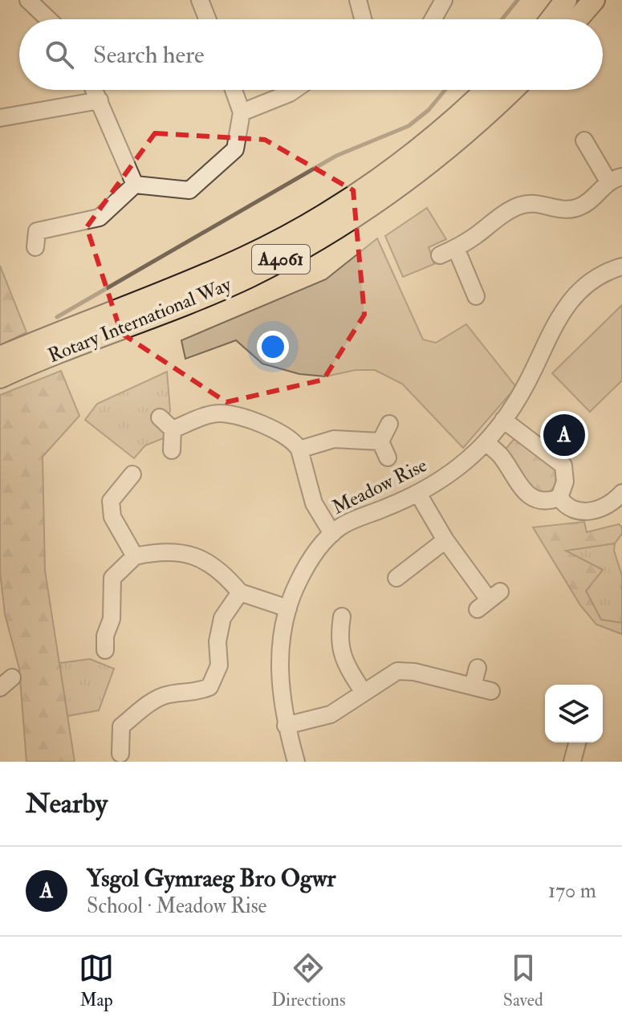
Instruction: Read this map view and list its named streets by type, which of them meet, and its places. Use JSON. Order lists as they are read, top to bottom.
{
  "streets": {
    "main road": ["A4061", "Rotary International Way"],
    "street": ["Meadow Rise"]
  },
  "page": {
    "search": "Search here",
    "pins": "A",
    "heading": "Nearby",
    "list": [
      {
        "mark": "A",
        "name": "Ysgol Gymraeg Bro Ogwr",
        "note": "School · Meadow Rise",
        "value": "170 m"
      }
    ],
    "nav": ["Map", "Directions", "Saved"]
  }
}
